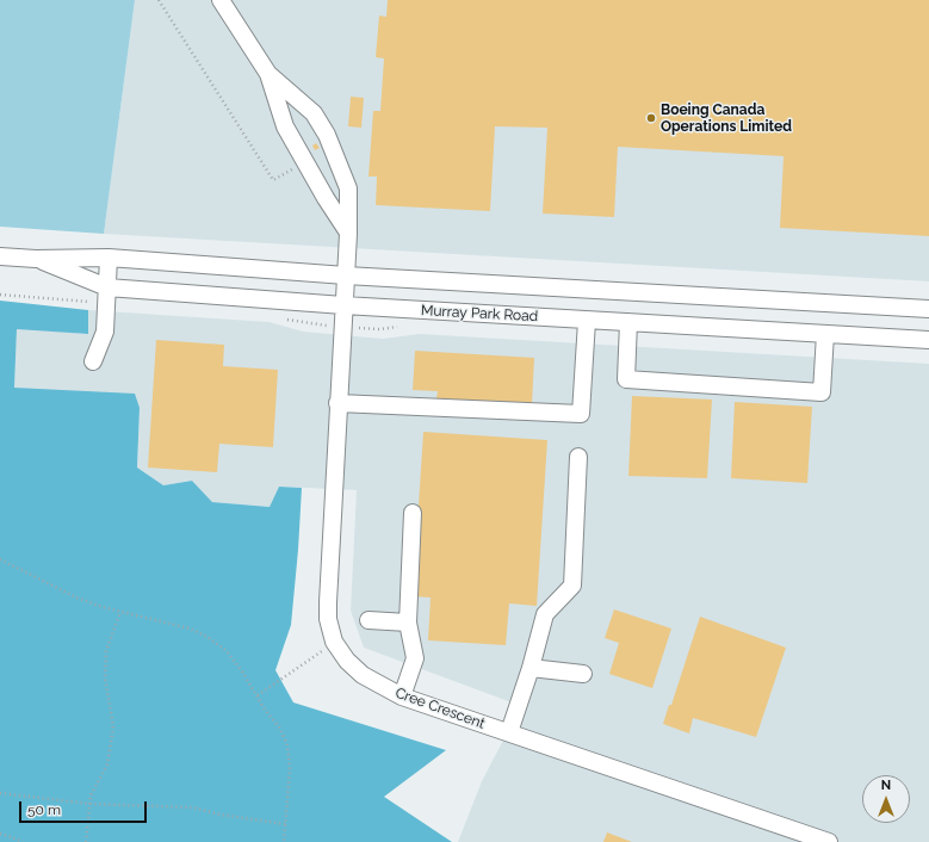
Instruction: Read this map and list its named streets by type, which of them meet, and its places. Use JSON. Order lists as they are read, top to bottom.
{
  "streets": {
    "street": ["Murray Park Road", "Cree Crescent"]
  },
  "crossings": [
    ["Murray Park Road", "Cree Crescent"]
  ],
  "places": ["Boeing Canada Operations Limited"],
  "scale_bar": "50 m",
  "north": "top"
}
